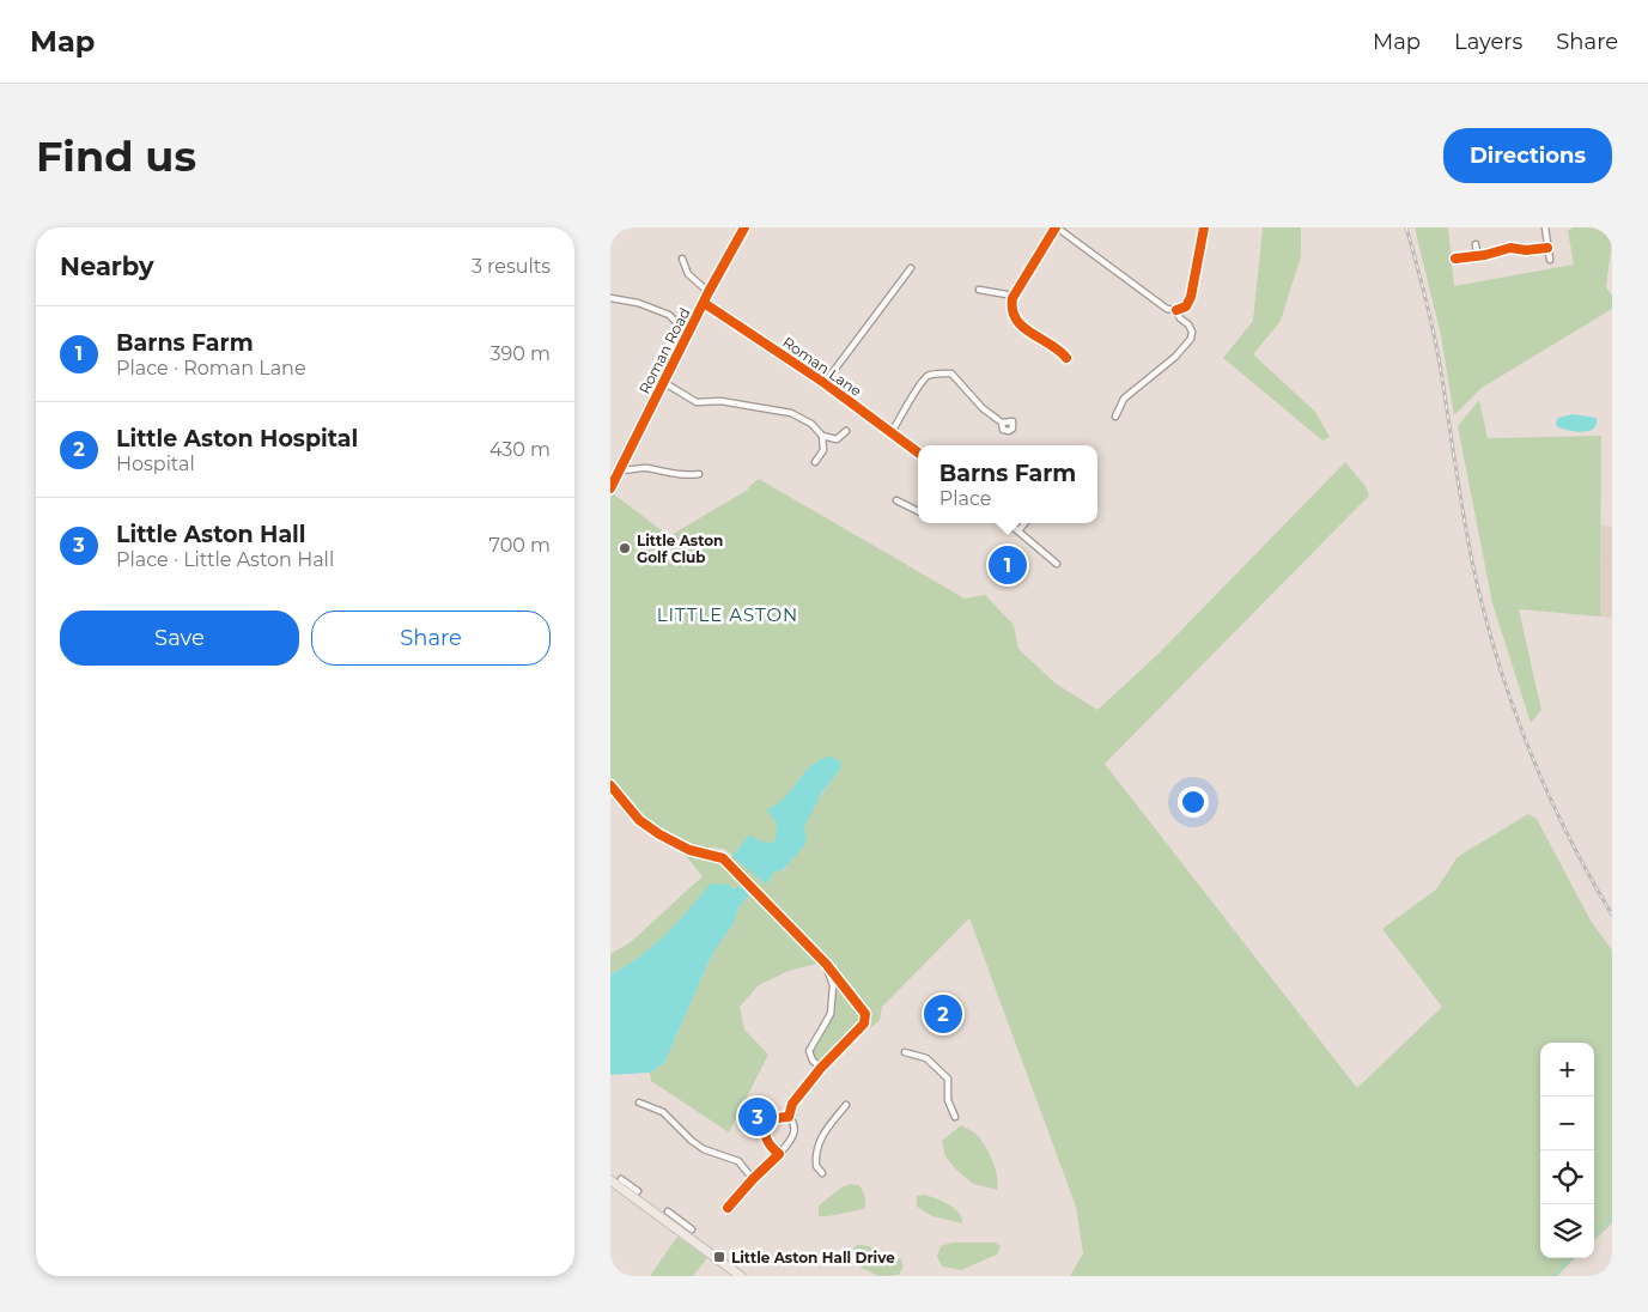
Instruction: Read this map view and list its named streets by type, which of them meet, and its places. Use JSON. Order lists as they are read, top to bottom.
{
  "streets": {
    "street": ["Roman Road", "Roman Lane"]
  },
  "crossings": [
    ["Roman Road", "Roman Lane"]
  ],
  "districts": ["LITTLE ASTON"],
  "places": {
    "other": ["Little Aston Golf Club"],
    "transit": ["Little Aston Hall Drive"]
  },
  "page": {
    "header": "Map",
    "nav": ["Map", "Layers", "Share"],
    "buttons": [
      "Directions",
      ["Save", "Share"]
    ],
    "title": "Find us",
    "heading": ["Nearby", "3 results"],
    "list": [
      {
        "mark": "1",
        "name": "Barns Farm",
        "note": "Place · Roman Lane",
        "value": "390 m"
      },
      {
        "mark": "2",
        "name": "Little Aston Hospital",
        "note": "Hospital",
        "value": "430 m"
      },
      {
        "mark": "3",
        "name": "Little Aston Hall",
        "note": "Place · Little Aston Hall",
        "value": "700 m"
      }
    ],
    "popup": ["Barns Farm", "Place"],
    "pins": ["1", "2", "3"],
    "map_buttons": ["+", "−"]
  }
}
